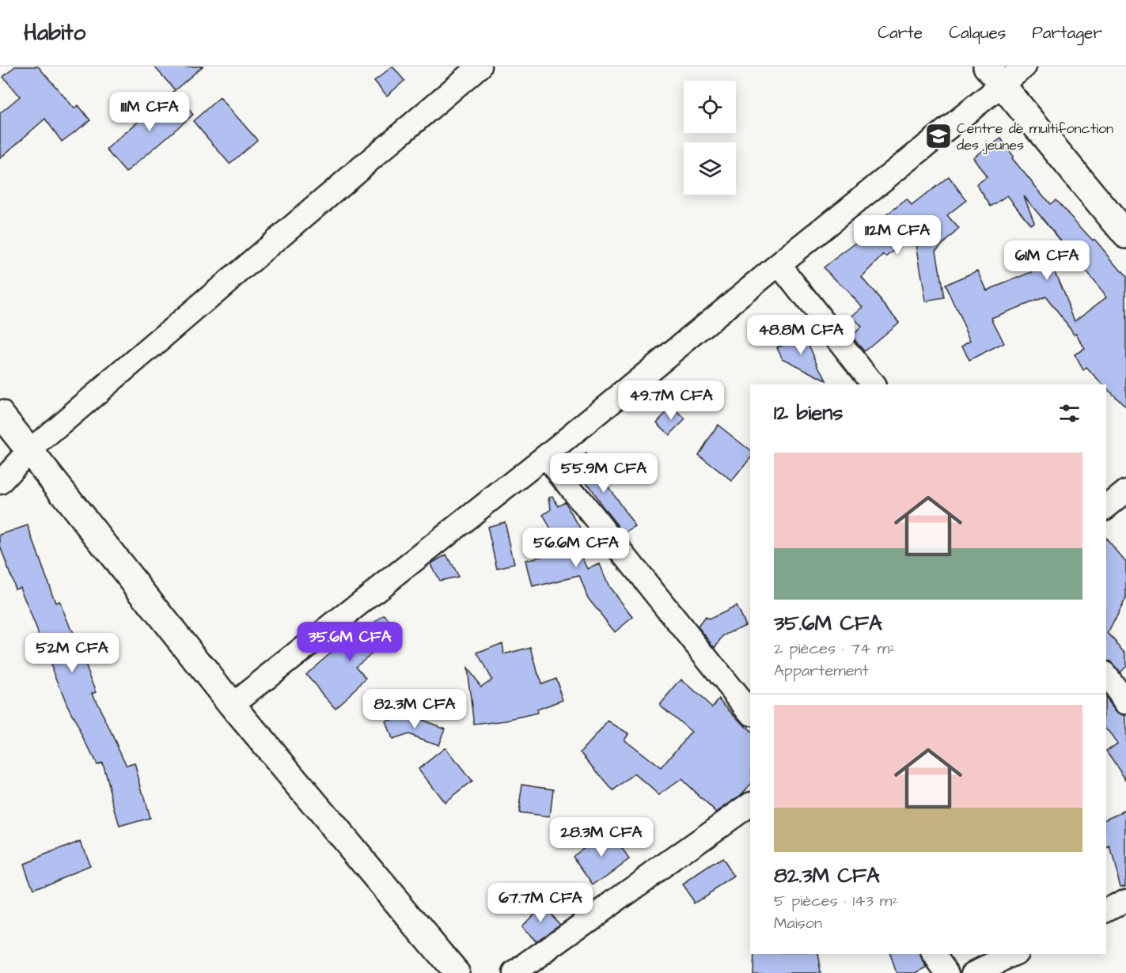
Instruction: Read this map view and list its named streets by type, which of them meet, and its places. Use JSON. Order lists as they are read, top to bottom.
{
  "places": {
    "school or university": ["Centre de multifonction des jeunes"]
  },
  "page": {
    "header": "Habito",
    "nav": ["Carte", "Calques", "Partager"],
    "price": [
      "111M CFA",
      "112M CFA",
      "61M CFA",
      "48.8M CFA",
      "49.7M CFA",
      "55.9M CFA",
      "56.6M CFA",
      "35.6M CFA",
      "52M CFA",
      "82.3M CFA",
      "28.3M CFA",
      "67.7M CFA"
    ],
    "heading": "12 biens",
    "list": [
      {
        "name": "35.6M CFA",
        "note": "2 pièces · 74 m² · Appartement"
      },
      {
        "name": "82.3M CFA",
        "note": "5 pièces · 143 m² · Maison"
      }
    ]
  }
}
